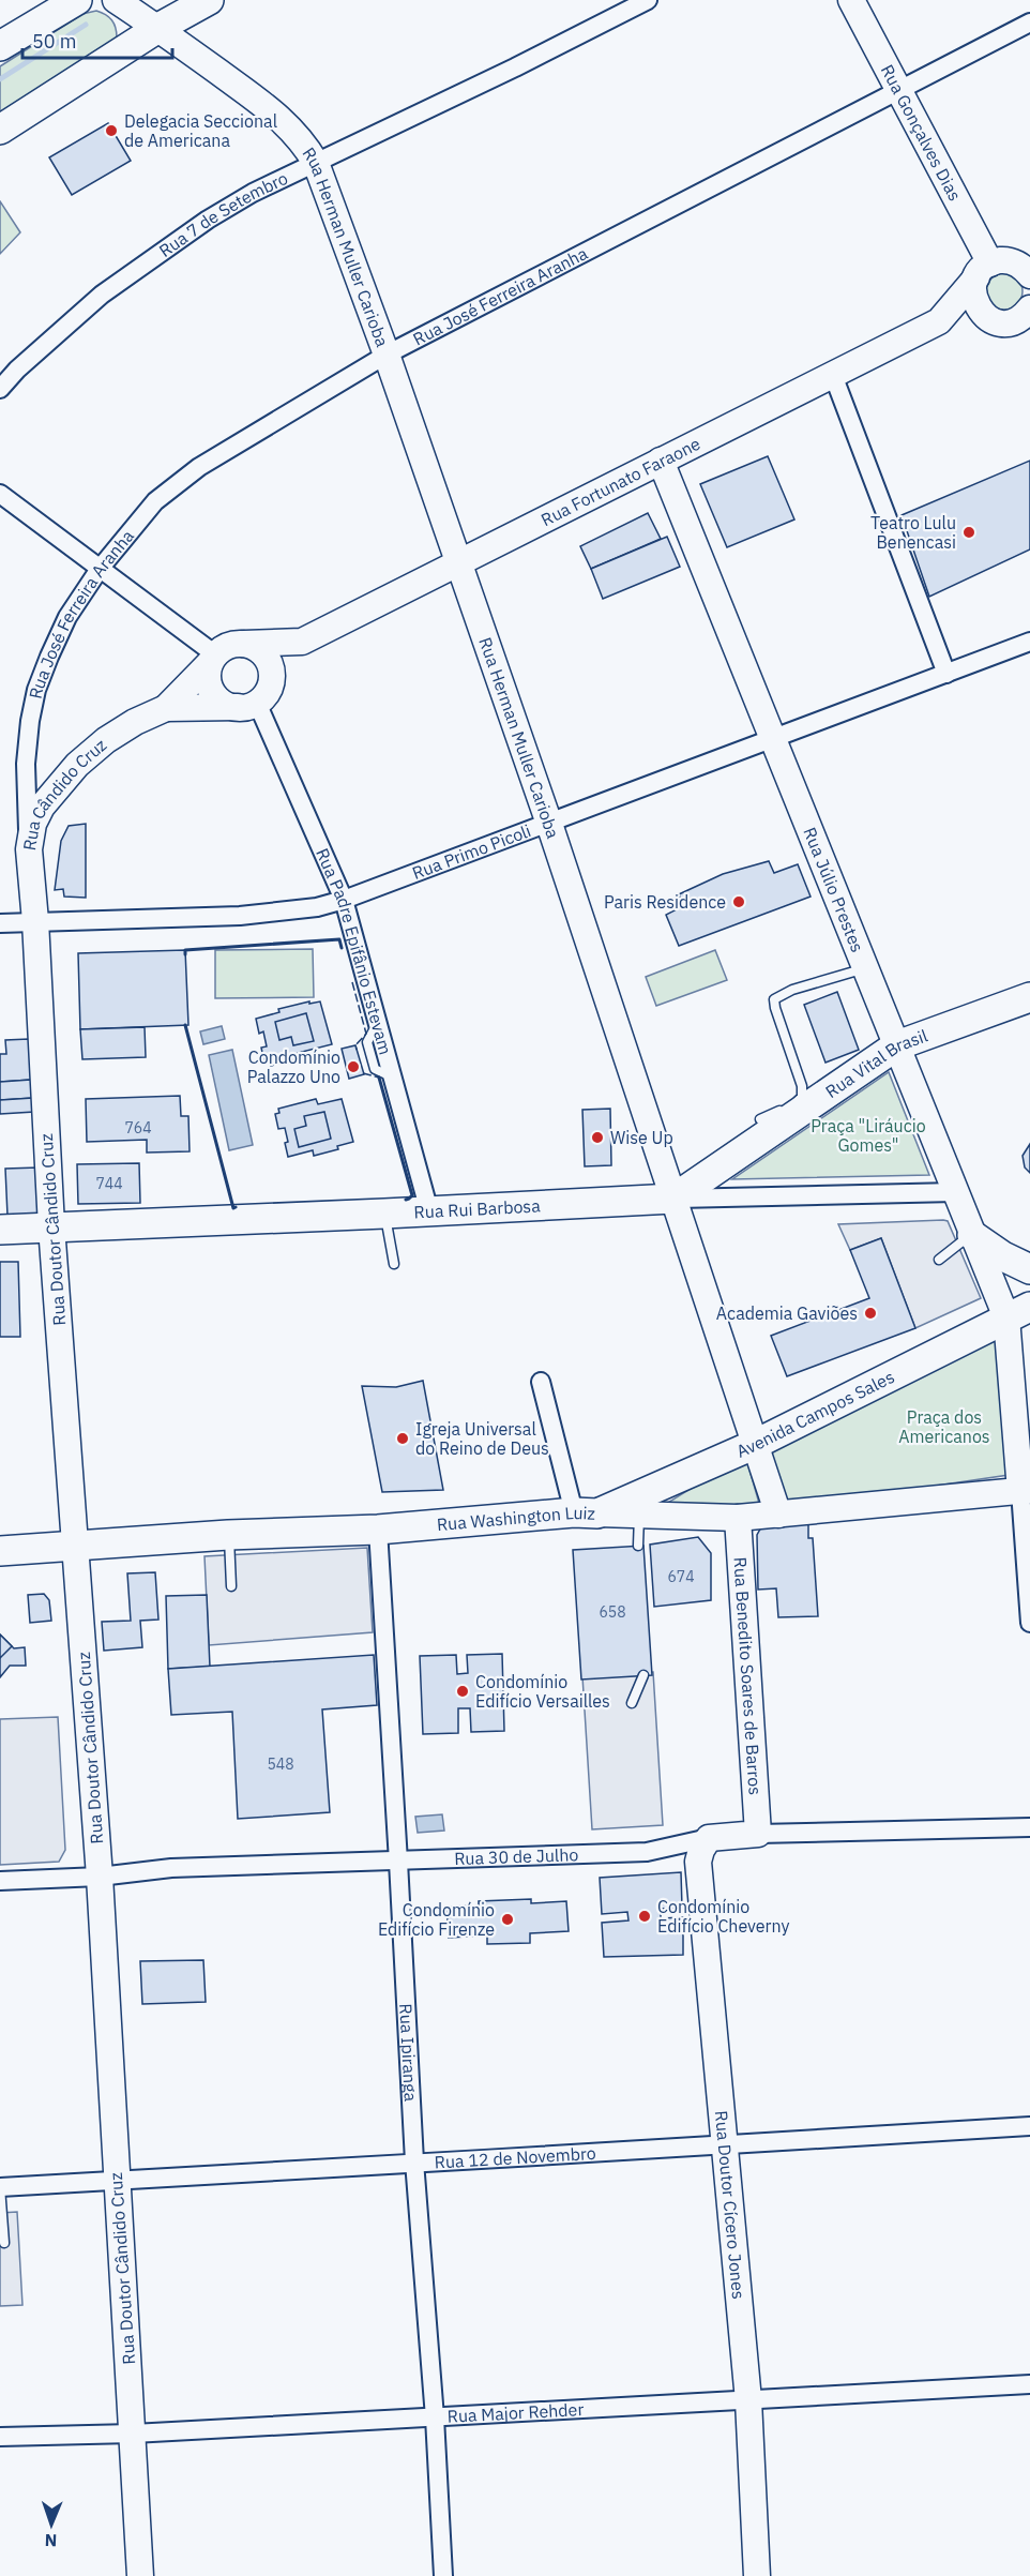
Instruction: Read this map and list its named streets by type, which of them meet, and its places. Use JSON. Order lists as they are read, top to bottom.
{
  "streets": {
    "main road": [
      "Rua Gonçalves Dias",
      "Rua Herman Muller Carioba",
      "Rua Fortunato Faraone",
      "Rua Cândido Cruz",
      "Rua Júlio Prestes",
      "Rua Vital Brasil",
      "Rua Rui Barbosa",
      "Rua Doutor Cândido Cruz",
      "Avenida Campos Sales",
      "Rua Washington Luiz",
      "Rua Benedito Soares de Barros",
      "Rua 30 de Julho",
      "Rua Doutor Cícero Jones"
    ],
    "street": [
      "Rua 7 de Setembro",
      "Rua José Ferreira Aranha",
      "Rua Primo Picoli",
      "Rua Padre Epifânio Estevam",
      "Rua Ipiranga",
      "Rua 12 de Novembro",
      "Rua Major Rehder"
    ]
  },
  "crossings": [
    ["Rua Gonçalves Dias", "Rua José Ferreira Aranha"],
    ["Rua Gonçalves Dias", "Rua Fortunato Faraone"],
    ["Rua 7 de Setembro", "Rua Herman Muller Carioba"],
    ["Rua Herman Muller Carioba", "Rua José Ferreira Aranha"],
    ["Rua Herman Muller Carioba", "Rua Fortunato Faraone"],
    ["Rua Herman Muller Carioba", "Rua Primo Picoli"],
    ["Rua Herman Muller Carioba", "Rua Vital Brasil"],
    ["Rua Herman Muller Carioba", "Rua Rui Barbosa"],
    ["Rua Herman Muller Carioba", "Avenida Campos Sales"],
    ["Rua Herman Muller Carioba", "Rua Washington Luiz"],
    ["Rua José Ferreira Aranha", "Rua Cândido Cruz"],
    ["Rua Fortunato Faraone", "Rua Júlio Prestes"],
    ["Rua Cândido Cruz", "Rua Primo Picoli"],
    ["Rua Cândido Cruz", "Rua Doutor Cândido Cruz"],
    ["Rua Primo Picoli", "Rua Júlio Prestes"],
    ["Rua Primo Picoli", "Rua Padre Epifânio Estevam"],
    ["Rua Primo Picoli", "Rua Doutor Cândido Cruz"],
    ["Rua Júlio Prestes", "Rua Vital Brasil"],
    ["Rua Júlio Prestes", "Rua Rui Barbosa"],
    ["Rua Júlio Prestes", "Avenida Campos Sales"],
    ["Rua Júlio Prestes", "Rua Washington Luiz"],
    ["Rua Padre Epifânio Estevam", "Rua Rui Barbosa"],
    ["Rua Vital Brasil", "Rua Rui Barbosa"],
    ["Rua Rui Barbosa", "Rua Doutor Cândido Cruz"],
    ["Rua Doutor Cândido Cruz", "Rua Washington Luiz"],
    ["Rua Doutor Cândido Cruz", "Rua 30 de Julho"],
    ["Rua Doutor Cândido Cruz", "Rua 12 de Novembro"],
    ["Rua Doutor Cândido Cruz", "Rua Major Rehder"],
    ["Avenida Campos Sales", "Rua Washington Luiz"],
    ["Rua Washington Luiz", "Rua Benedito Soares de Barros"],
    ["Rua Washington Luiz", "Rua Ipiranga"],
    ["Rua Benedito Soares de Barros", "Rua 30 de Julho"],
    ["Rua 30 de Julho", "Rua Ipiranga"],
    ["Rua 30 de Julho", "Rua Doutor Cícero Jones"],
    ["Rua Ipiranga", "Rua 12 de Novembro"],
    ["Rua Ipiranga", "Rua Major Rehder"],
    ["Rua 12 de Novembro", "Rua Doutor Cícero Jones"],
    ["Rua Doutor Cícero Jones", "Rua Major Rehder"]
  ],
  "parks": ["Praça \"Liráucio Gomes\"", "Praça dos Americanos"],
  "places": [
    "Delegacia Seccional de Americana",
    "Teatro Lulu Benencasi",
    "Paris Residence",
    "Condomínio Palazzo Uno",
    "Wise Up",
    "Academia Gaviões",
    "Igreja Universal do Reino de Deus",
    "Condomínio Edifício Versailles",
    "Condomínio Edifício Cheverny",
    "Condomínio Edifício Firenze"
  ],
  "house_numbers": [
    "764",
    "744",
    "674",
    "658",
    "548"
  ],
  "scale_bar": "50 m",
  "north": "bottom"
}
